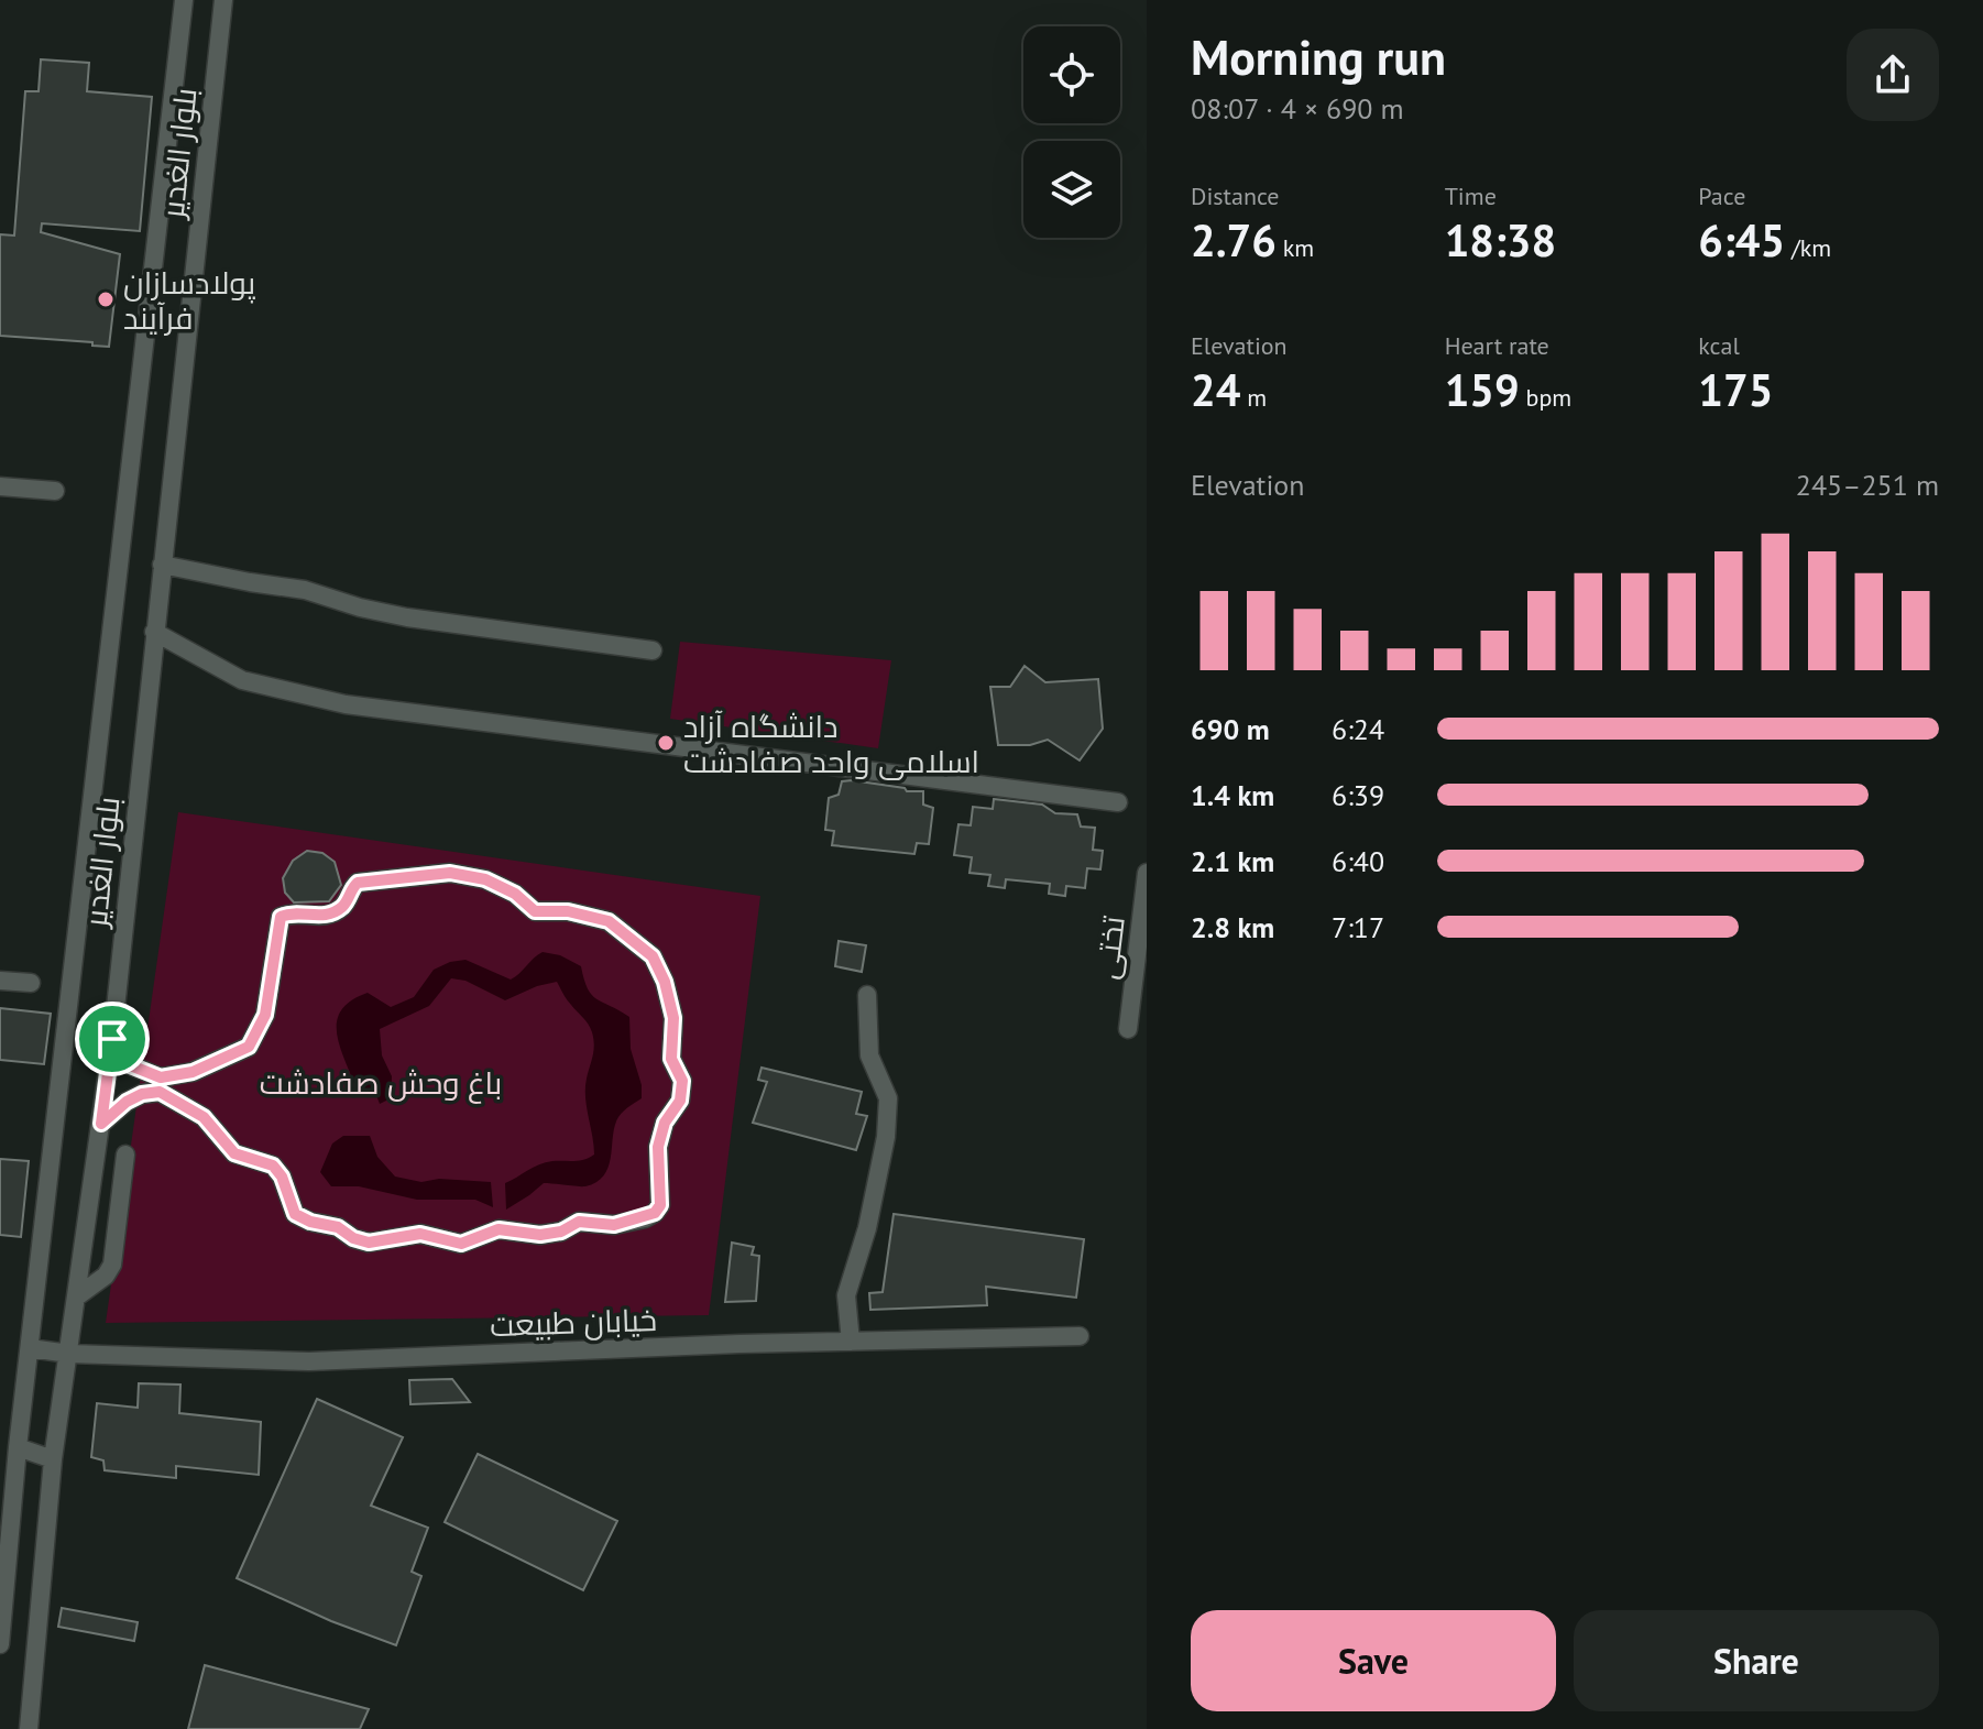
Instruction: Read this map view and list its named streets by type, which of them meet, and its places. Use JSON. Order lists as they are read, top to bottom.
{
  "streets": {
    "street": ["بلوار الغدیر", "تختی", "خیابان طبیعت"]
  },
  "crossings": [
    ["بلوار الغدیر", "خیابان طبیعت"]
  ],
  "parks": ["باغ وحش صفادشت"],
  "places": ["پولادسازان فرآیند", "دانشگاه آزاد اسلامی واحد صفادشت"],
  "page": {
    "heading": ["Morning run", "08:07 · 4 × 690 m"],
    "stats": [
      ["Distance", "2.76 km"],
      ["Time", "18:38"],
      ["Pace", "6:45 /km"],
      ["Elevation", "24 m"],
      ["Heart rate", "159 bpm"],
      ["kcal", "175"]
    ],
    "chart": ["Elevation", "245–251 m"],
    "list": [
      {
        "name": "690 m",
        "note": "6:24"
      },
      {
        "name": "1.4 km",
        "note": "6:39"
      },
      {
        "name": "2.1 km",
        "note": "6:40"
      },
      {
        "name": "2.8 km",
        "note": "7:17"
      }
    ],
    "buttons": ["Save", "Share"]
  }
}
